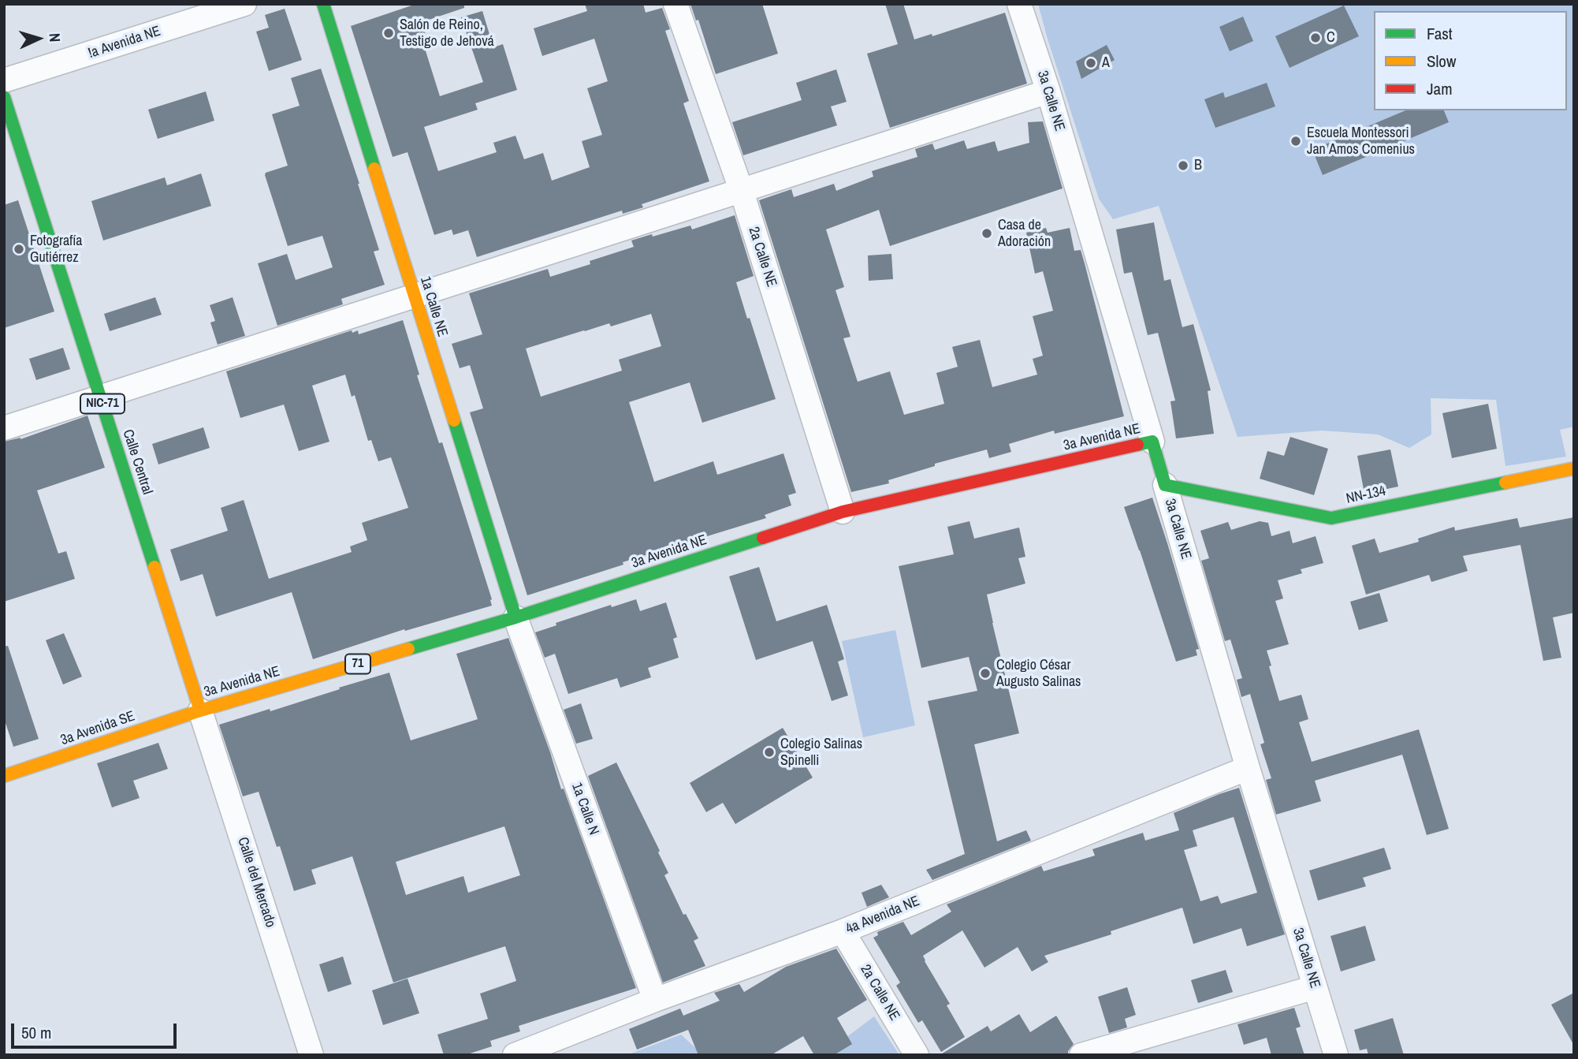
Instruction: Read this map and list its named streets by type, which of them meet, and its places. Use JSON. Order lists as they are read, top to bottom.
{
  "streets": {
    "main road": [
      "3a Calle NE",
      "1a Calle NE",
      "NIC-71",
      "3a Avenida NE",
      "Calle Central",
      "NN-134",
      "71",
      "3a Avenida SE"
    ],
    "street": [
      "!a Avenida NE",
      "2a Calle NE",
      "1a Calle N",
      "Calle del Mercado",
      "4a Avenida NE"
    ]
  },
  "crossings": [
    ["3a Calle NE", "3a Avenida NE"],
    ["3a Calle NE", "NN-134"],
    ["3a Calle NE", "4a Avenida NE"],
    ["2a Calle NE", "3a Avenida NE"],
    ["2a Calle NE", "4a Avenida NE"],
    ["1a Calle NE", "3a Avenida NE"],
    ["1a Calle NE", "1a Calle N"],
    ["3a Avenida NE", "Calle Central"],
    ["3a Avenida NE", "3a Avenida SE"],
    ["3a Avenida NE", "1a Calle N"],
    ["3a Avenida NE", "Calle del Mercado"],
    ["Calle Central", "3a Avenida SE"],
    ["Calle Central", "Calle del Mercado"],
    ["3a Avenida SE", "Calle del Mercado"],
    ["1a Calle N", "4a Avenida NE"]
  ],
  "places": [
    "Salón de Reino, Testigo de Jehová",
    "C",
    "A",
    "Escuela Montessori Jan Amos Comenius",
    "B",
    "Casa de Adoración",
    "Fotografía Gutiérrez",
    "Colegio César Augusto Salinas",
    "Colegio Salinas Spinelli"
  ],
  "legend": ["Fast", "Slow", "Jam"],
  "scale_bar": "50 m",
  "north": "right"
}
